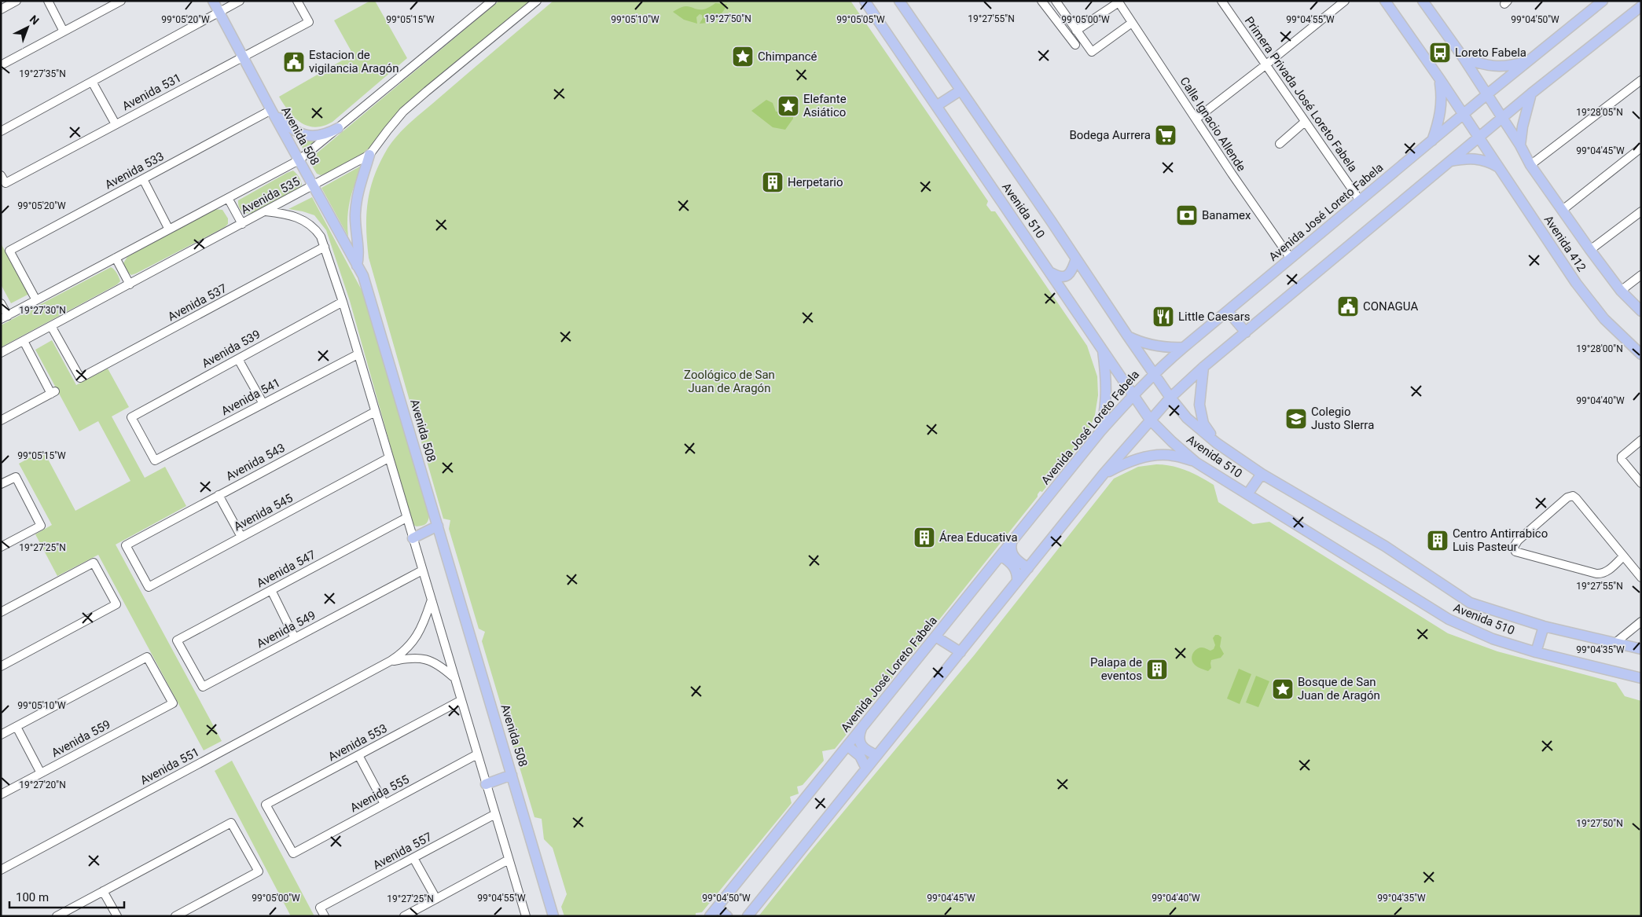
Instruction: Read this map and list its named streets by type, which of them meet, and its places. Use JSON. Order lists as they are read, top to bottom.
{
  "streets": {
    "main road": [
      "Avenida 508",
      "Avenida 510",
      "Avenida José Loreto Fabela",
      "Avenida 412"
    ],
    "street": [
      "Avenida 531",
      "Primera Privada José Loreto Fabela",
      "Calle Ignacio Allende",
      "Avenida 533",
      "Avenida 535",
      "Avenida 537",
      "Avenida 539",
      "Avenida 541",
      "Avenida 543",
      "Avenida 545",
      "Avenida 547",
      "Avenida 549",
      "Avenida 559",
      "Avenida 553",
      "Avenida 551",
      "Avenida 555",
      "Avenida 557"
    ]
  },
  "crossings": [
    ["Avenida 531", "Avenida 508"],
    ["Primera Privada José Loreto Fabela", "Avenida José Loreto Fabela"],
    ["Calle Ignacio Allende", "Avenida José Loreto Fabela"],
    ["Avenida 508", "Avenida 533"],
    ["Avenida 508", "Avenida 535"],
    ["Avenida 533", "Avenida 535"],
    ["Avenida 535", "Avenida 537"],
    ["Avenida 510", "Avenida José Loreto Fabela"],
    ["Avenida José Loreto Fabela", "Avenida 412"],
    ["Avenida 539", "Avenida 541"],
    ["Avenida 543", "Avenida 545"],
    ["Avenida 547", "Avenida 549"],
    ["Avenida 553", "Avenida 555"]
  ],
  "parks": ["Zoológico de San Juan de Aragón"],
  "places": {
    "bus stop": ["Loreto Fabela"],
    "place": ["Chimpancé", "Elefante Asiático", "Bosque de San Juan de Aragón"],
    "public building": ["Estacion de vigilancia Aragón", "CONAGUA"],
    "supermarket": ["Bodega Aurrera"],
    "building": [
      "Herpetario",
      "Área Educativa",
      "Centro Antirrabico Luis Pasteur",
      "Palapa de eventos"
    ],
    "bank": ["Banamex"],
    "restaurant": ["Little Caesars"],
    "school or university": ["Colegio Justo SIerra"]
  },
  "scale_bar": "100 m",
  "north": "top right",
  "coordinates": [
    "19°27'55\"N",
    "19°27'50\"N",
    "99°05'20\"W",
    "99°05'15\"W",
    "99°05'10\"W",
    "99°05'05\"W",
    "99°05'00\"W",
    "99°04'55\"W",
    "99°04'50\"W",
    "19°27'35\"N",
    "19°28'05\"N",
    "99°04'45\"W",
    "19°27'30\"N",
    "19°28'00\"N",
    "99°04'40\"W",
    "19°27'25\"N",
    "99°04'35\"W",
    "19°27'20\"N"
  ]
}
